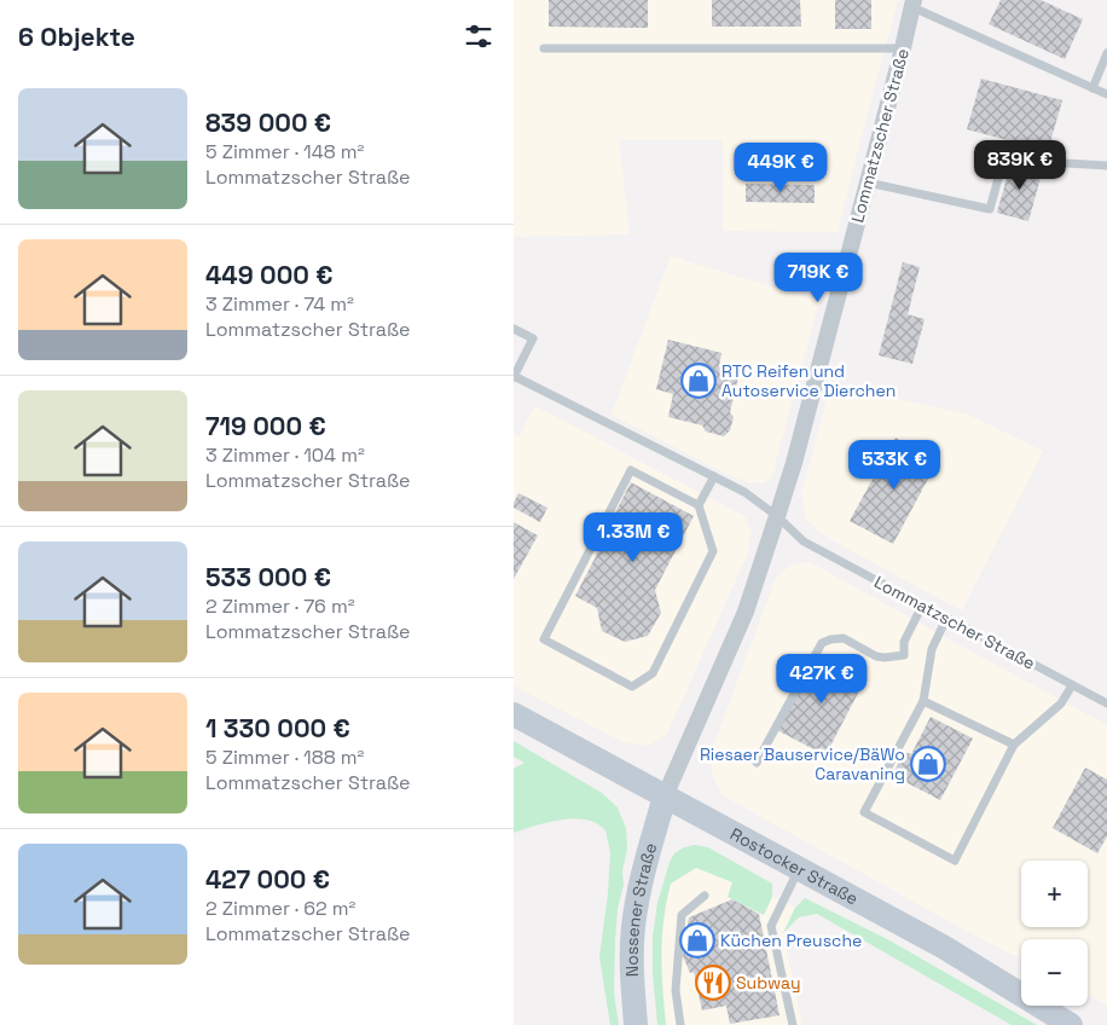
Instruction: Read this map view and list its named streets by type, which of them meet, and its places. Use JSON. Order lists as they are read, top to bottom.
{
  "streets": {
    "street": ["Lommatzscher Straße", "Rostocker Straße", "Nossener Straße"]
  },
  "crossings": [
    ["Lommatzscher Straße", "Rostocker Straße"],
    ["Lommatzscher Straße", "Nossener Straße"],
    ["Rostocker Straße", "Nossener Straße"]
  ],
  "places": {
    "shop": ["RTC Reifen und Autoservice Dierchen", "Riesaer Bauservice/BäWo Caravaning", "Küchen Preusche"],
    "restaurant": ["Subway"]
  },
  "page": {
    "heading": "6 Objekte",
    "list": [
      {
        "name": "839 000 €",
        "note": "5 Zimmer · 148 m² · Lommatzscher Straße"
      },
      {
        "name": "449 000 €",
        "note": "3 Zimmer · 74 m² · Lommatzscher Straße"
      },
      {
        "name": "719 000 €",
        "note": "3 Zimmer · 104 m² · Lommatzscher Straße"
      },
      {
        "name": "533 000 €",
        "note": "2 Zimmer · 76 m² · Lommatzscher Straße"
      },
      {
        "name": "1 330 000 €",
        "note": "5 Zimmer · 188 m² · Lommatzscher Straße"
      },
      {
        "name": "427 000 €",
        "note": "2 Zimmer · 62 m² · Lommatzscher Straße"
      }
    ],
    "price": [
      "839K €",
      "449K €",
      "719K €",
      "533K €",
      "1.33M €",
      "427K €"
    ],
    "map_buttons": ["+", "−"]
  }
}
